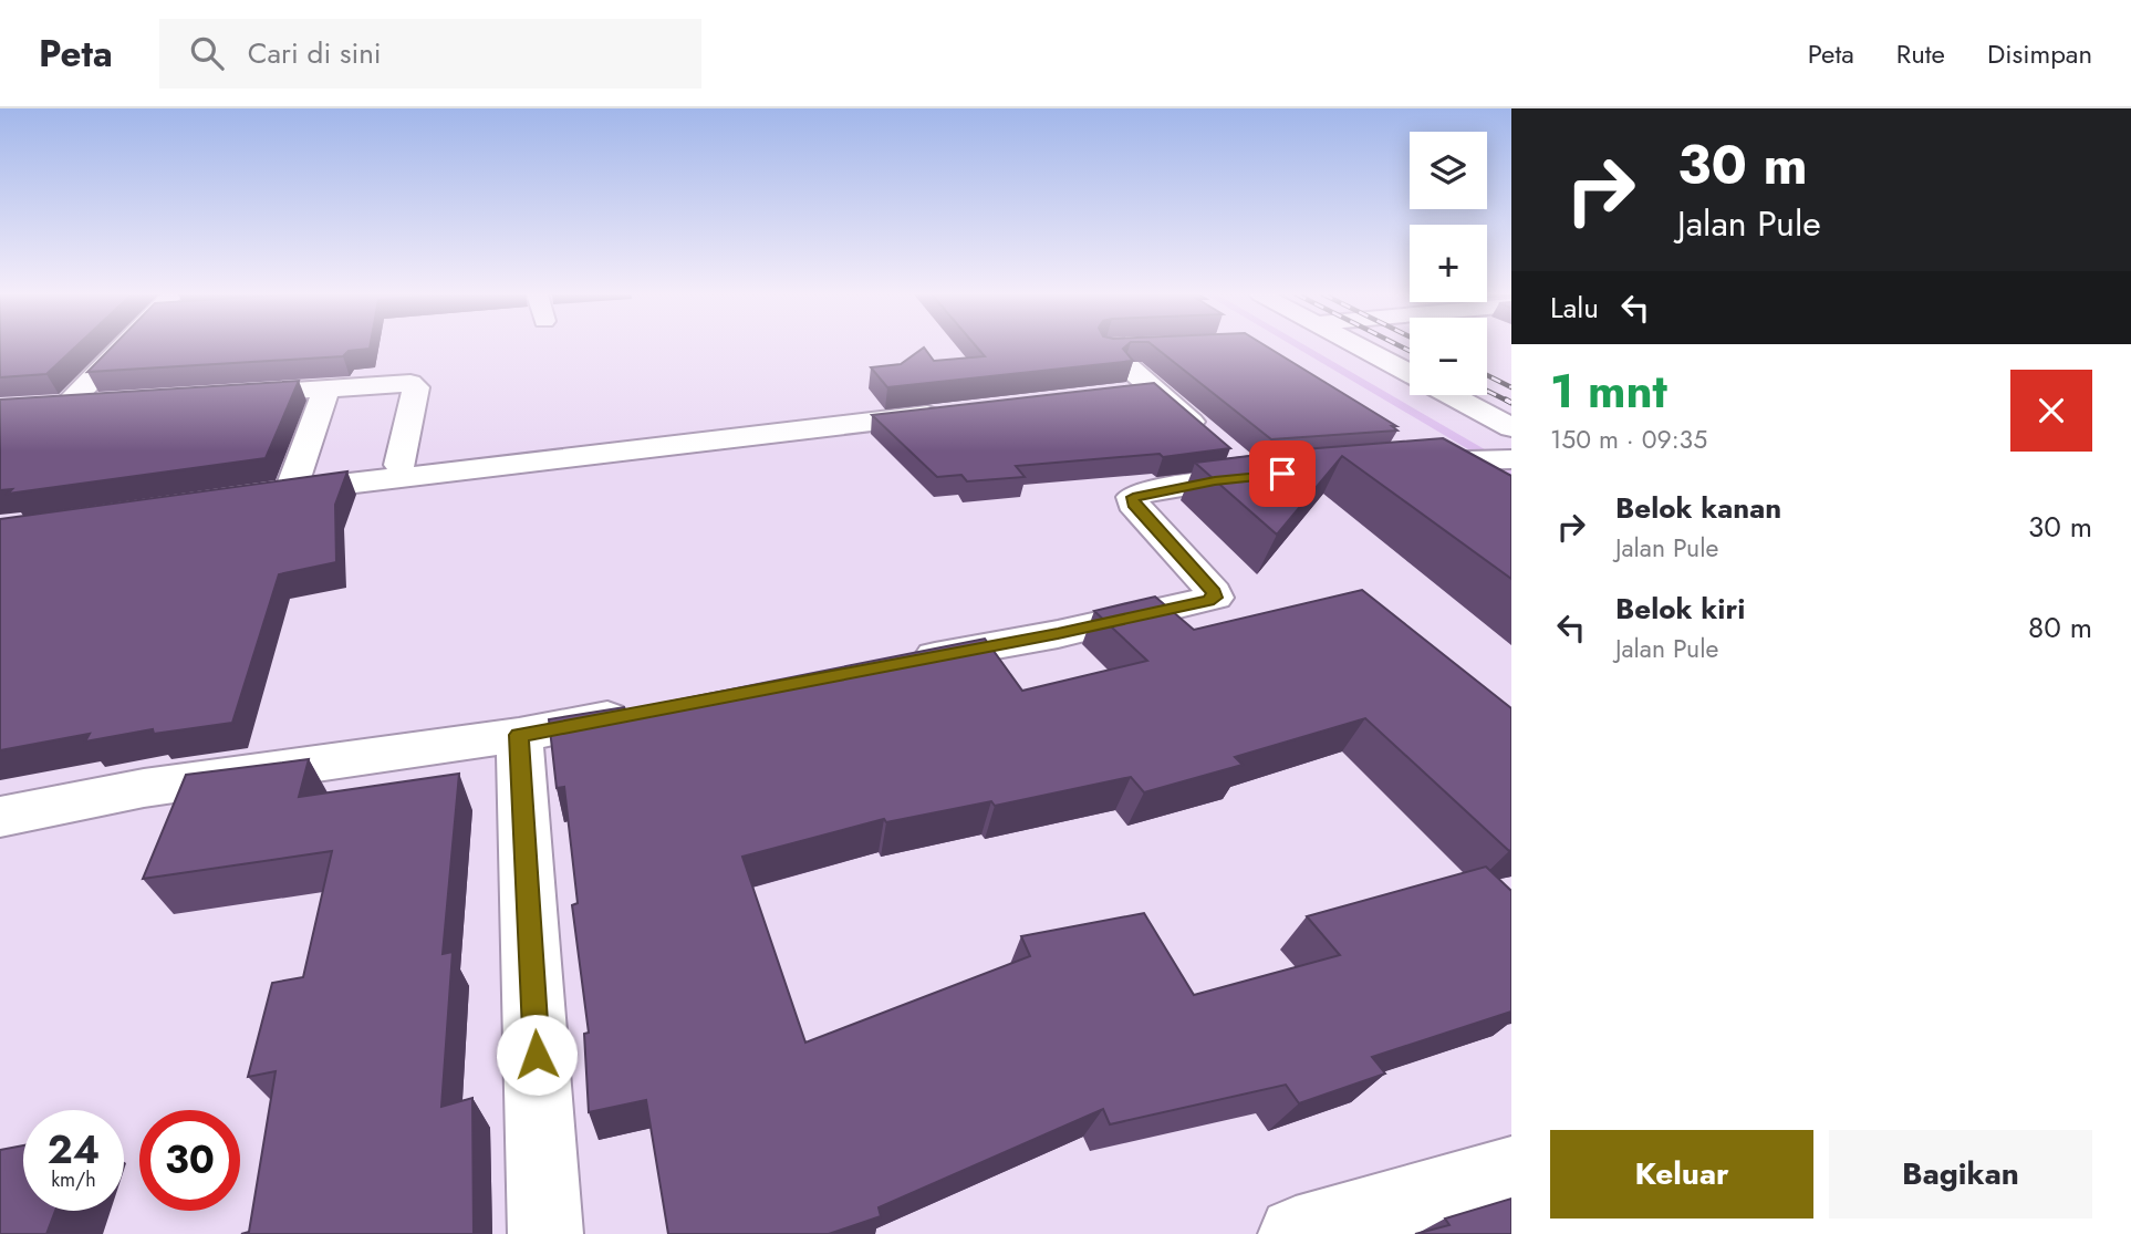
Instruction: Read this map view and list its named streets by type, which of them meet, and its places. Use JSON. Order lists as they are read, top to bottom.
{
  "page": {
    "header": "Peta",
    "search": "Cari di sini",
    "nav": ["Peta", "Rute", "Disimpan"],
    "turn": ["30 m", "Jalan Pule"],
    "map_buttons": ["+", "−"],
    "then": "Lalu",
    "heading": ["1 mnt", "150 m · 09:35"],
    "list": [
      {
        "name": "Belok kanan",
        "note": "Jalan Pule",
        "value": "30 m"
      },
      {
        "name": "Belok kiri",
        "note": "Jalan Pule",
        "value": "80 m"
      }
    ],
    "speed": "24 km/h",
    "limit": "30",
    "buttons": ["Keluar", "Bagikan"]
  }
}
